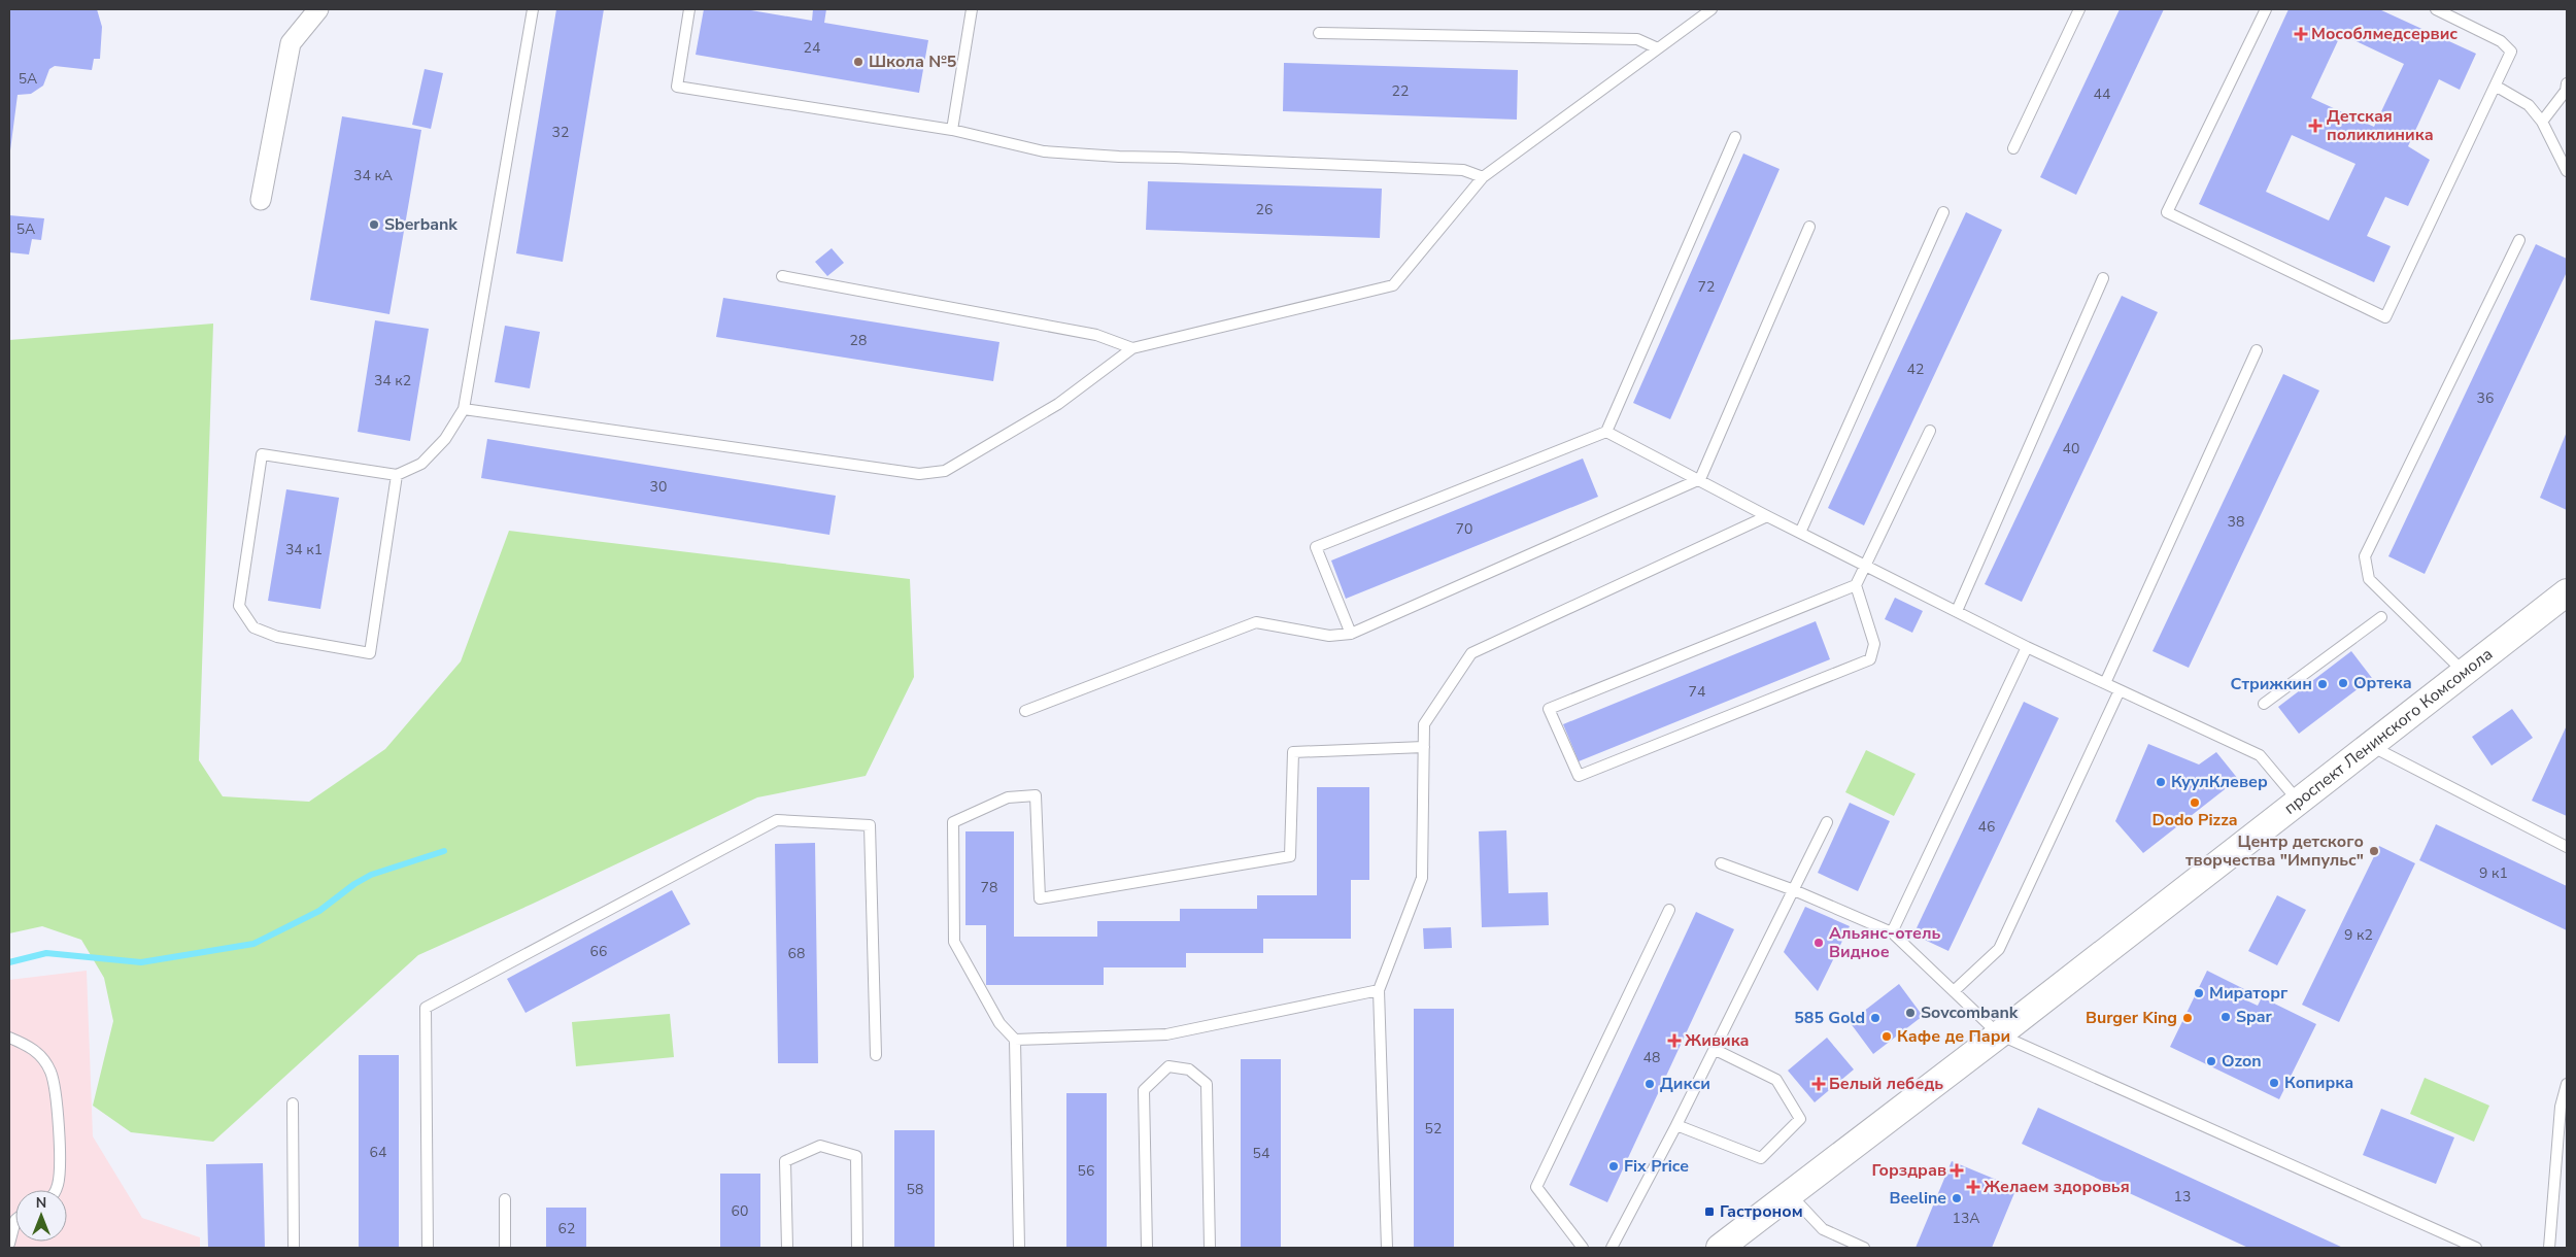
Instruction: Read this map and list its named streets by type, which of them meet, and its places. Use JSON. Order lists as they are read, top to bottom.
{
  "streets": {
    "main road": ["проспект Ленинского Комсомола"]
  },
  "places": {
    "health": [
      "Мособлмедсервис",
      "Детская поликлиника",
      "Живика",
      "Белый лебедь",
      "Горздрав",
      "Желаем здоровья"
    ],
    "other": [
      "Школа №5",
      "Sberbank",
      "Ортека",
      "Стрижкин",
      "КуулКлевер",
      "Dodo Pizza",
      "Центр детского творчества \"Импульс\"",
      "Альянс-отель Видное",
      "Мираторг",
      "Sovcombank",
      "Spar",
      "585 Gold",
      "Burger King",
      "Кафе де Пари",
      "Ozon",
      "Копирка",
      "Дикси",
      "Fix Price",
      "Beeline"
    ],
    "transit": ["Гастроном"]
  },
  "house_numbers": [
    "24",
    "5А",
    "22",
    "44",
    "32",
    "34 кА",
    "26",
    "5А",
    "72",
    "28",
    "42",
    "34 к2",
    "36",
    "40",
    "30",
    "38",
    "70",
    "34 к1",
    "74",
    "46",
    "9 к1",
    "78",
    "9 к2",
    "66",
    "68",
    "48",
    "52",
    "64",
    "54",
    "56",
    "58",
    "13",
    "60",
    "13А",
    "62"
  ],
  "north": "top"
}
